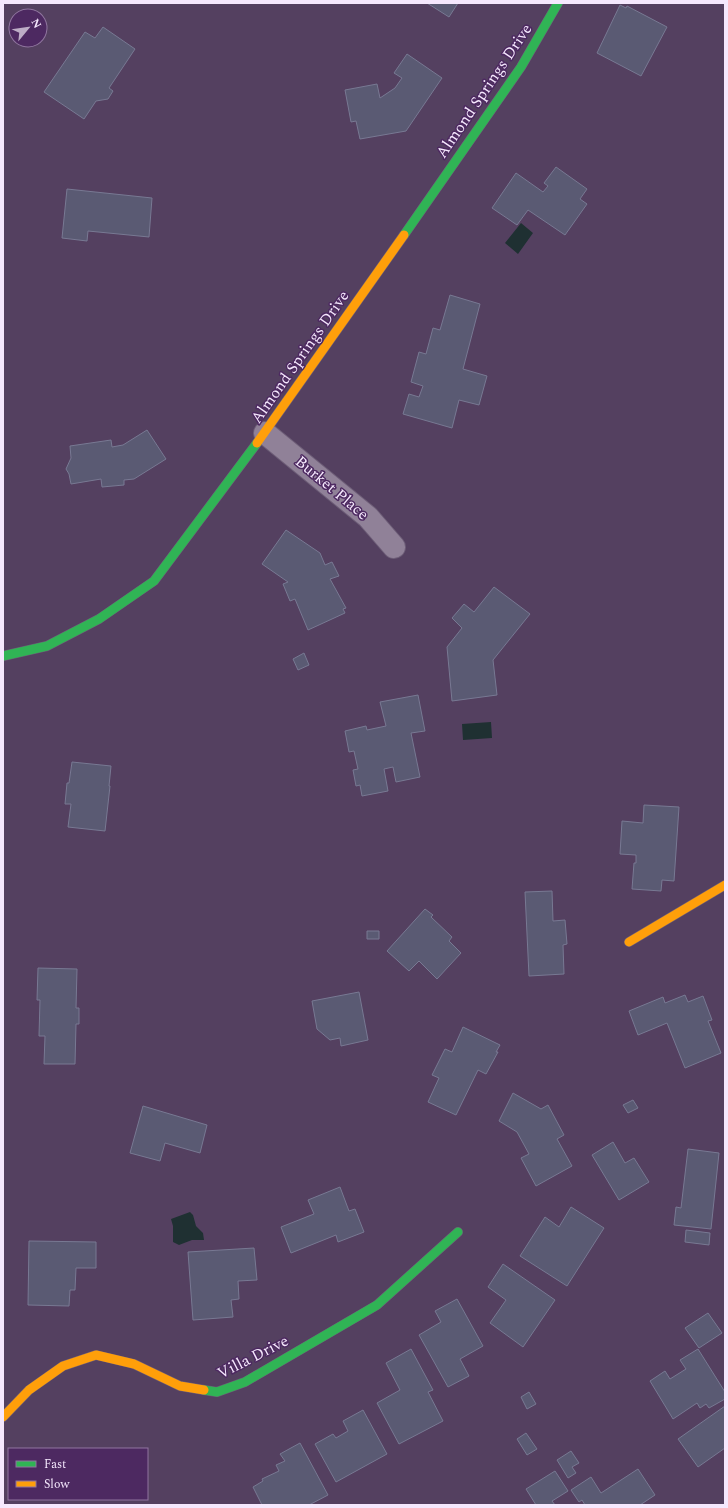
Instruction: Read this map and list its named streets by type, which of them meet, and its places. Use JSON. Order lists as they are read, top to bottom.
{
  "streets": {
    "street": ["Almond Springs Drive", "Burket Place", "Villa Drive"]
  },
  "crossings": [
    ["Almond Springs Drive", "Burket Place"]
  ],
  "legend": ["Fast", "Slow"],
  "north": "top right"
}
